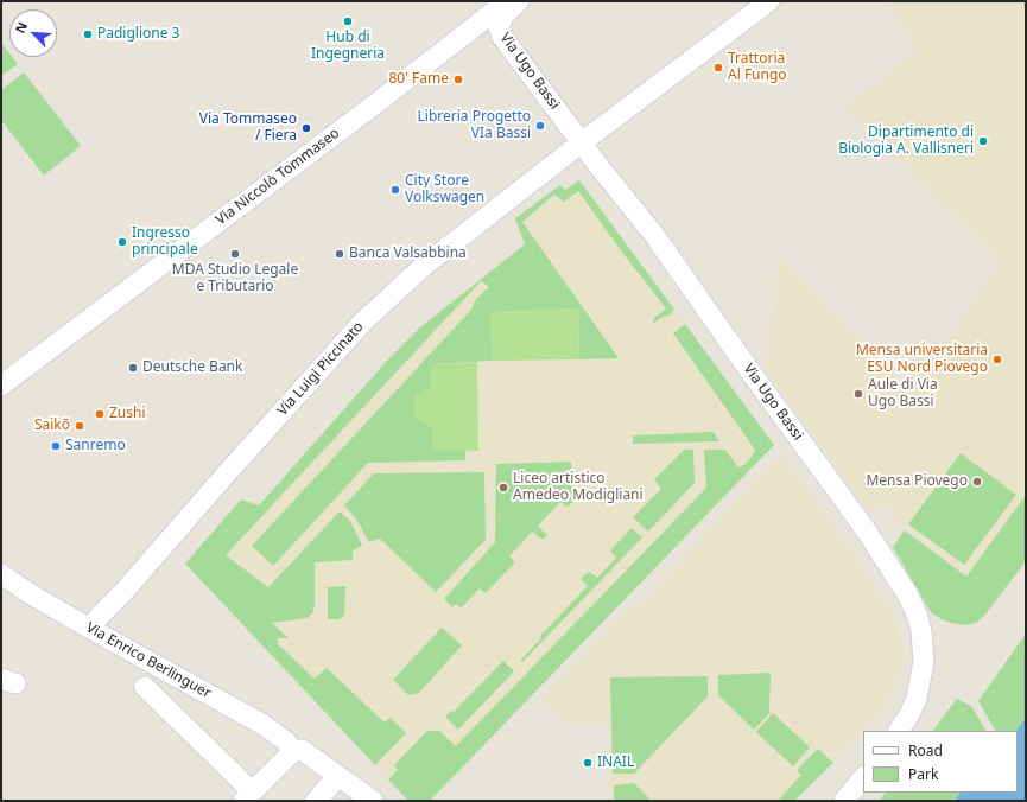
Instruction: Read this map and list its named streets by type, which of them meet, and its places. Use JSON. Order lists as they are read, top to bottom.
{
  "streets": {
    "street": [
      "Via Ugo Bassi",
      "Via Niccolò Tommaseo",
      "Via Luigi Piccinato",
      "Via Enrico Berlinguer"
    ]
  },
  "crossings": [
    ["Via Ugo Bassi", "Via Luigi Piccinato"],
    ["Via Luigi Piccinato", "Via Enrico Berlinguer"]
  ],
  "places": [
    "Hub di Ingegneria",
    "Padiglione 3",
    "Trattoria Al Fungo",
    "80' Fame",
    "Libreria Progetto VIa Bassi",
    "Via Tommaseo / Fiera",
    "Dipartimento di Biologia A. Vallisneri",
    "City Store Volkswagen",
    "Ingresso principale",
    "MDA Studio Legale e Tributario",
    "Banca Valsabbina",
    "Mensa universitaria ESU Nord Piovego",
    "Deutsche Bank",
    "Aule di Via Ugo Bassi",
    "Zushi",
    "Saikō",
    "Sanremo",
    "Mensa Piovego",
    "Liceo artistico Amedeo Modigliani",
    "INAIL"
  ],
  "legend": ["Road", "Park"],
  "north": "top left"
}
